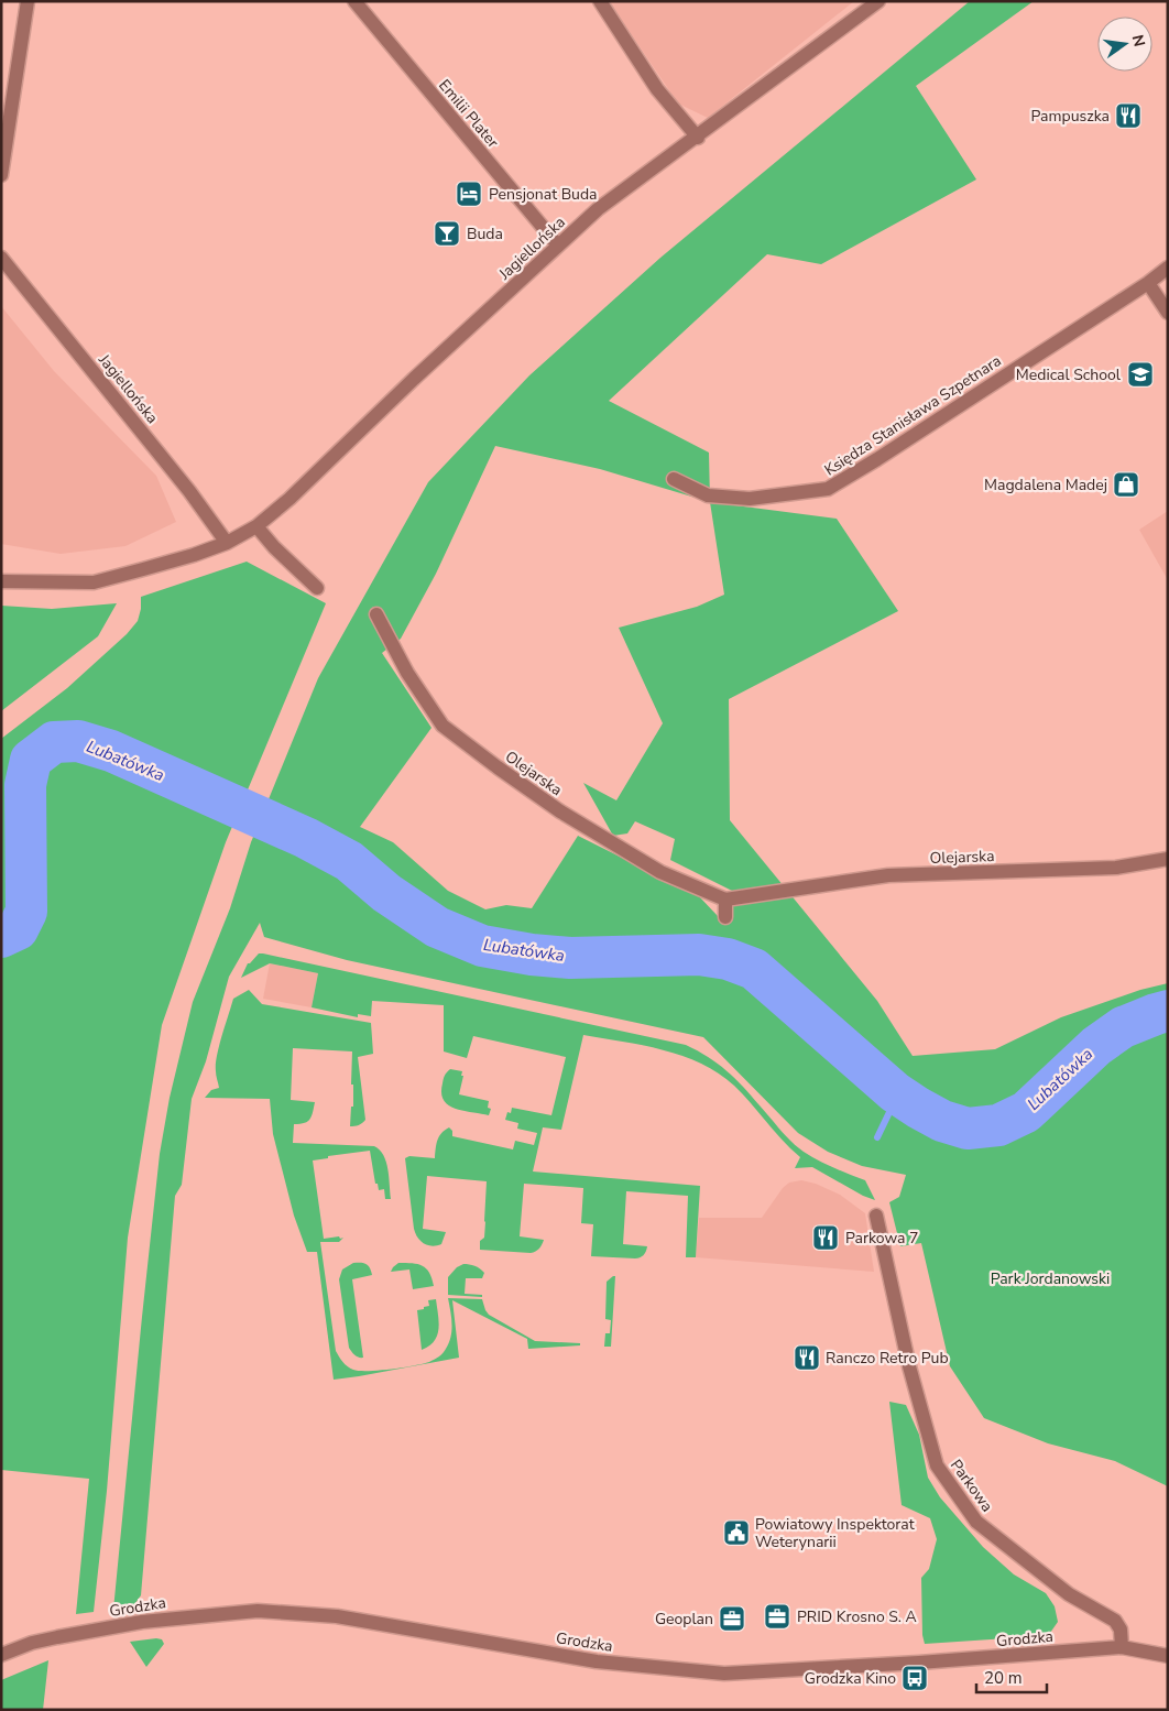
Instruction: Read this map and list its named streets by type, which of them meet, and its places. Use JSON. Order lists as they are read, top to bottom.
{
  "streets": {
    "street": [
      "Emilii Plater",
      "Jagiellońska",
      "Księdza Stanisława Szpetnara",
      "Olejarska",
      "Parkowa",
      "Grodzka"
    ]
  },
  "crossings": [
    ["Emilii Plater", "Jagiellońska"],
    ["Parkowa", "Grodzka"]
  ],
  "water": ["Lubatówka"],
  "parks": ["Park Jordanowski"],
  "places": {
    "restaurant": ["Pampuszka", "Parkowa 7", "Ranczo Retro Pub"],
    "hotel": ["Pensjonat Buda"],
    "bar": ["Buda"],
    "school or university": ["Medical School"],
    "shop": ["Magdalena Madej"],
    "public building": ["Powiatowy Inspektorat Weterynarii"],
    "office": ["PRID Krosno S. A", "Geoplan"],
    "bus stop": ["Grodzka Kino"]
  },
  "scale_bar": "20 m",
  "north": "right"
}
